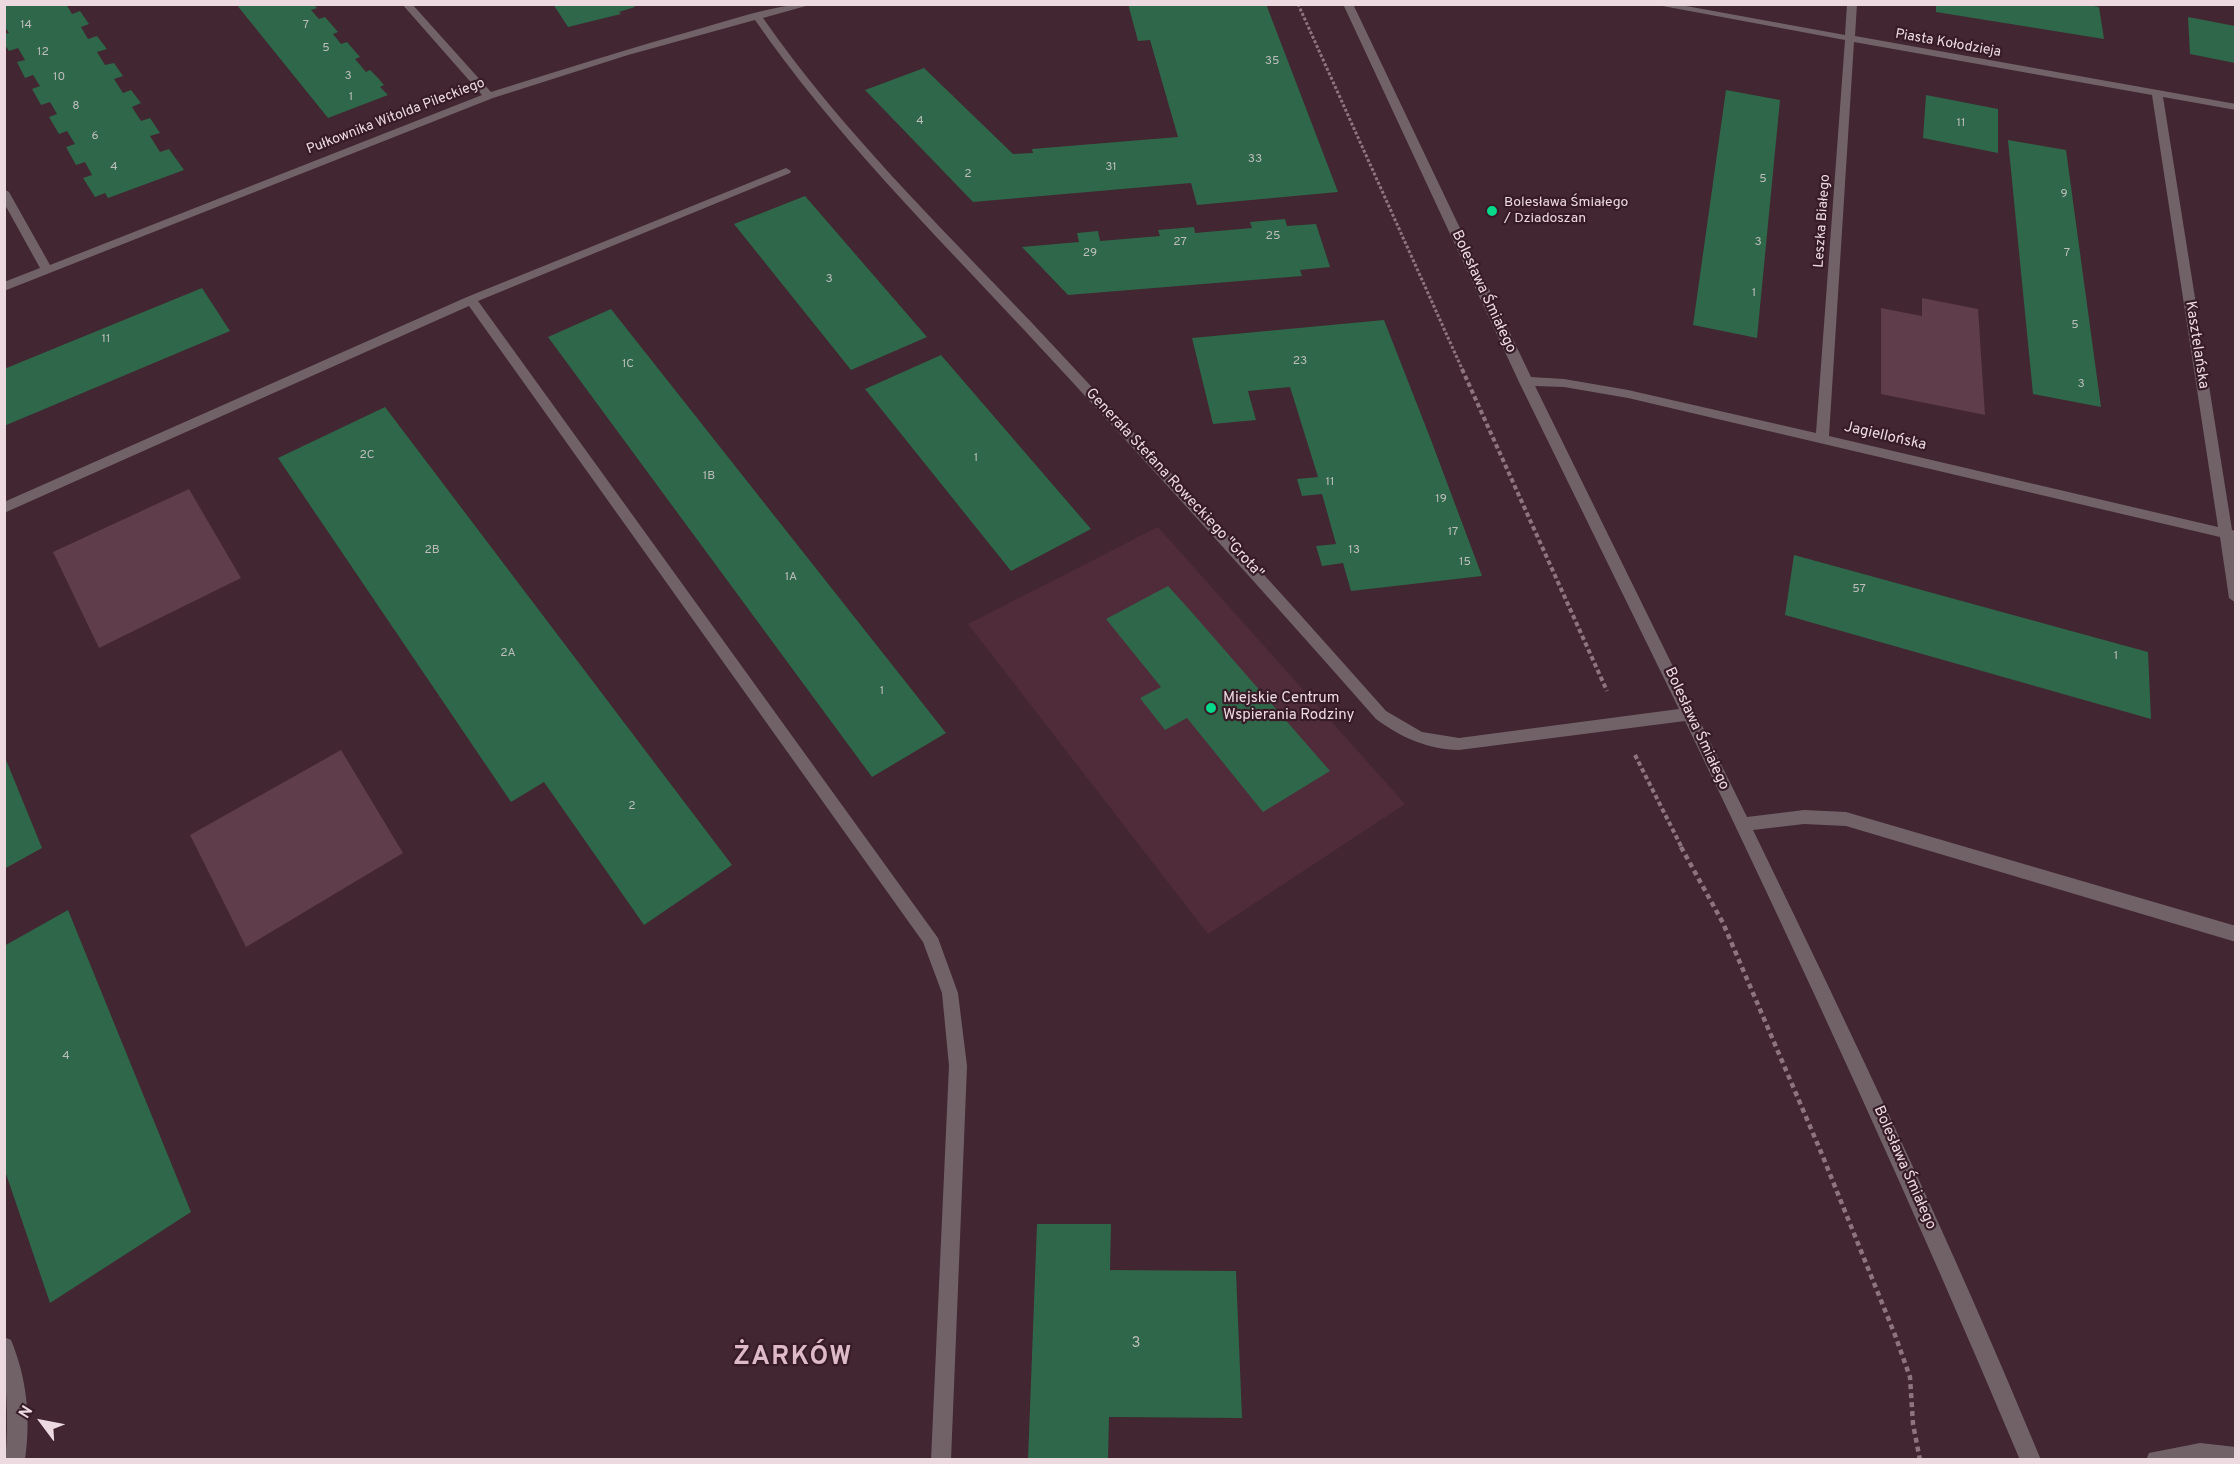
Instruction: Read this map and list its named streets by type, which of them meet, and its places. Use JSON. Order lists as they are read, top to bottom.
{
  "streets": {
    "street": [
      "Piasta Kołodzieja",
      "Pułkownika Witolda Pileckiego",
      "Leszka Białego",
      "Bolesława Śmiałego",
      "Kasztelańska",
      "Jagiellońska",
      "Generała Stefana Roweckiego \"Grota\""
    ]
  },
  "crossings": [
    ["Piasta Kołodzieja", "Leszka Białego"],
    ["Piasta Kołodzieja", "Kasztelańska"],
    ["Pułkownika Witolda Pileckiego", "Generała Stefana Roweckiego \"Grota\""],
    ["Leszka Białego", "Jagiellońska"],
    ["Bolesława Śmiałego", "Jagiellońska"],
    ["Bolesława Śmiałego", "Generała Stefana Roweckiego \"Grota\""],
    ["Kasztelańska", "Jagiellońska"]
  ],
  "districts": ["ŻARKÓW"],
  "places": ["Bolesława Śmiałego / Dziadoszan", "Miejskie Centrum Wspierania Rodziny"],
  "house_numbers": [
    "14",
    "7",
    "5",
    "12",
    "35",
    "3",
    "10",
    "1",
    "8",
    "4",
    "11",
    "6",
    "33",
    "4",
    "31",
    "2",
    "5",
    "9",
    "25",
    "27",
    "3",
    "29",
    "7",
    "3",
    "1",
    "5",
    "11",
    "23",
    "1C",
    "3",
    "2C",
    "1",
    "1B",
    "11",
    "19",
    "17",
    "2B",
    "13",
    "15",
    "1A",
    "57",
    "2A",
    "1",
    "1",
    "2",
    "4",
    "3"
  ],
  "north": "top left"
}
